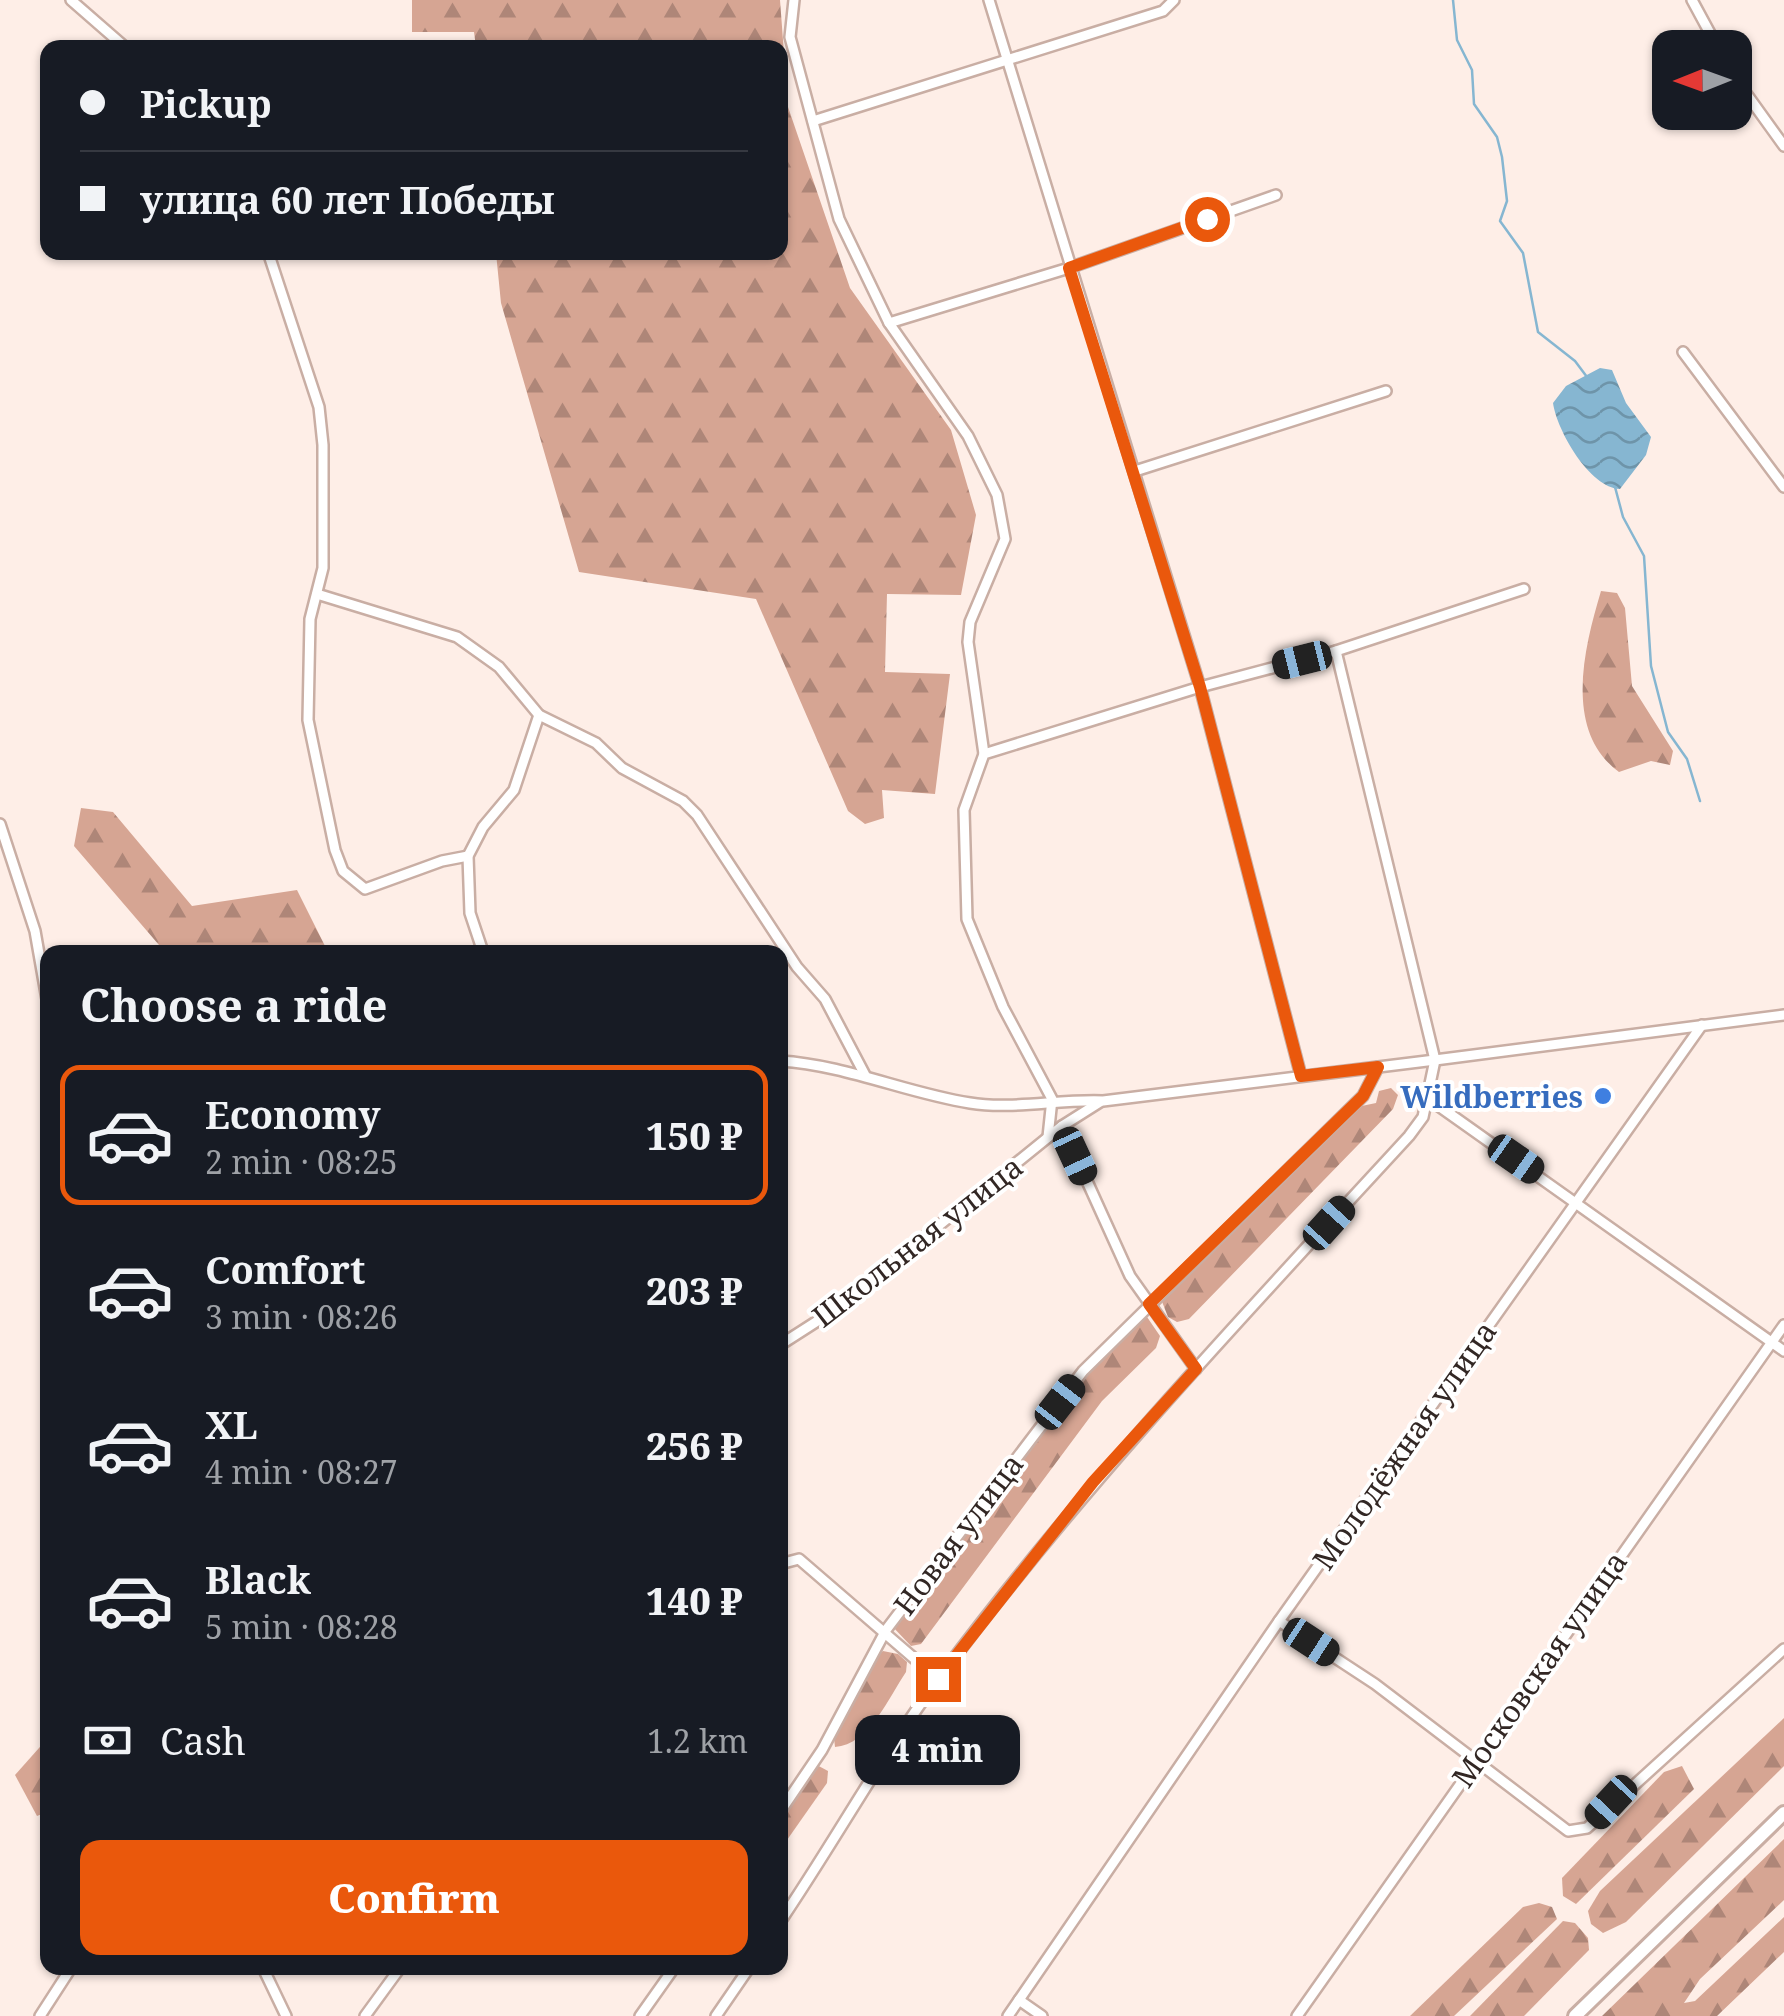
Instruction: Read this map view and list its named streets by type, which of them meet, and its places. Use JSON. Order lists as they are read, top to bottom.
{
  "streets": {
    "street": [
      "Школьная улица",
      "Молодёжная улица",
      "Новая улица",
      "Московская улица"
    ]
  },
  "places": ["Wildberries"],
  "north": "left",
  "page": {
    "banner": ["Pickup", "улица 60 лет Победы"],
    "heading": "Choose a ride",
    "list": [
      {
        "name": "Economy",
        "note": "2 min · 08:25",
        "value": "150 ₽"
      },
      {
        "name": "Comfort",
        "note": "3 min · 08:26",
        "value": "203 ₽"
      },
      {
        "name": "XL",
        "note": "4 min · 08:27",
        "value": "256 ₽"
      },
      {
        "name": "Black",
        "note": "5 min · 08:28",
        "value": "140 ₽"
      }
    ],
    "pay": ["Cash", "1.2 km"],
    "bubble": "4 min",
    "buttons": "Confirm"
  }
}
